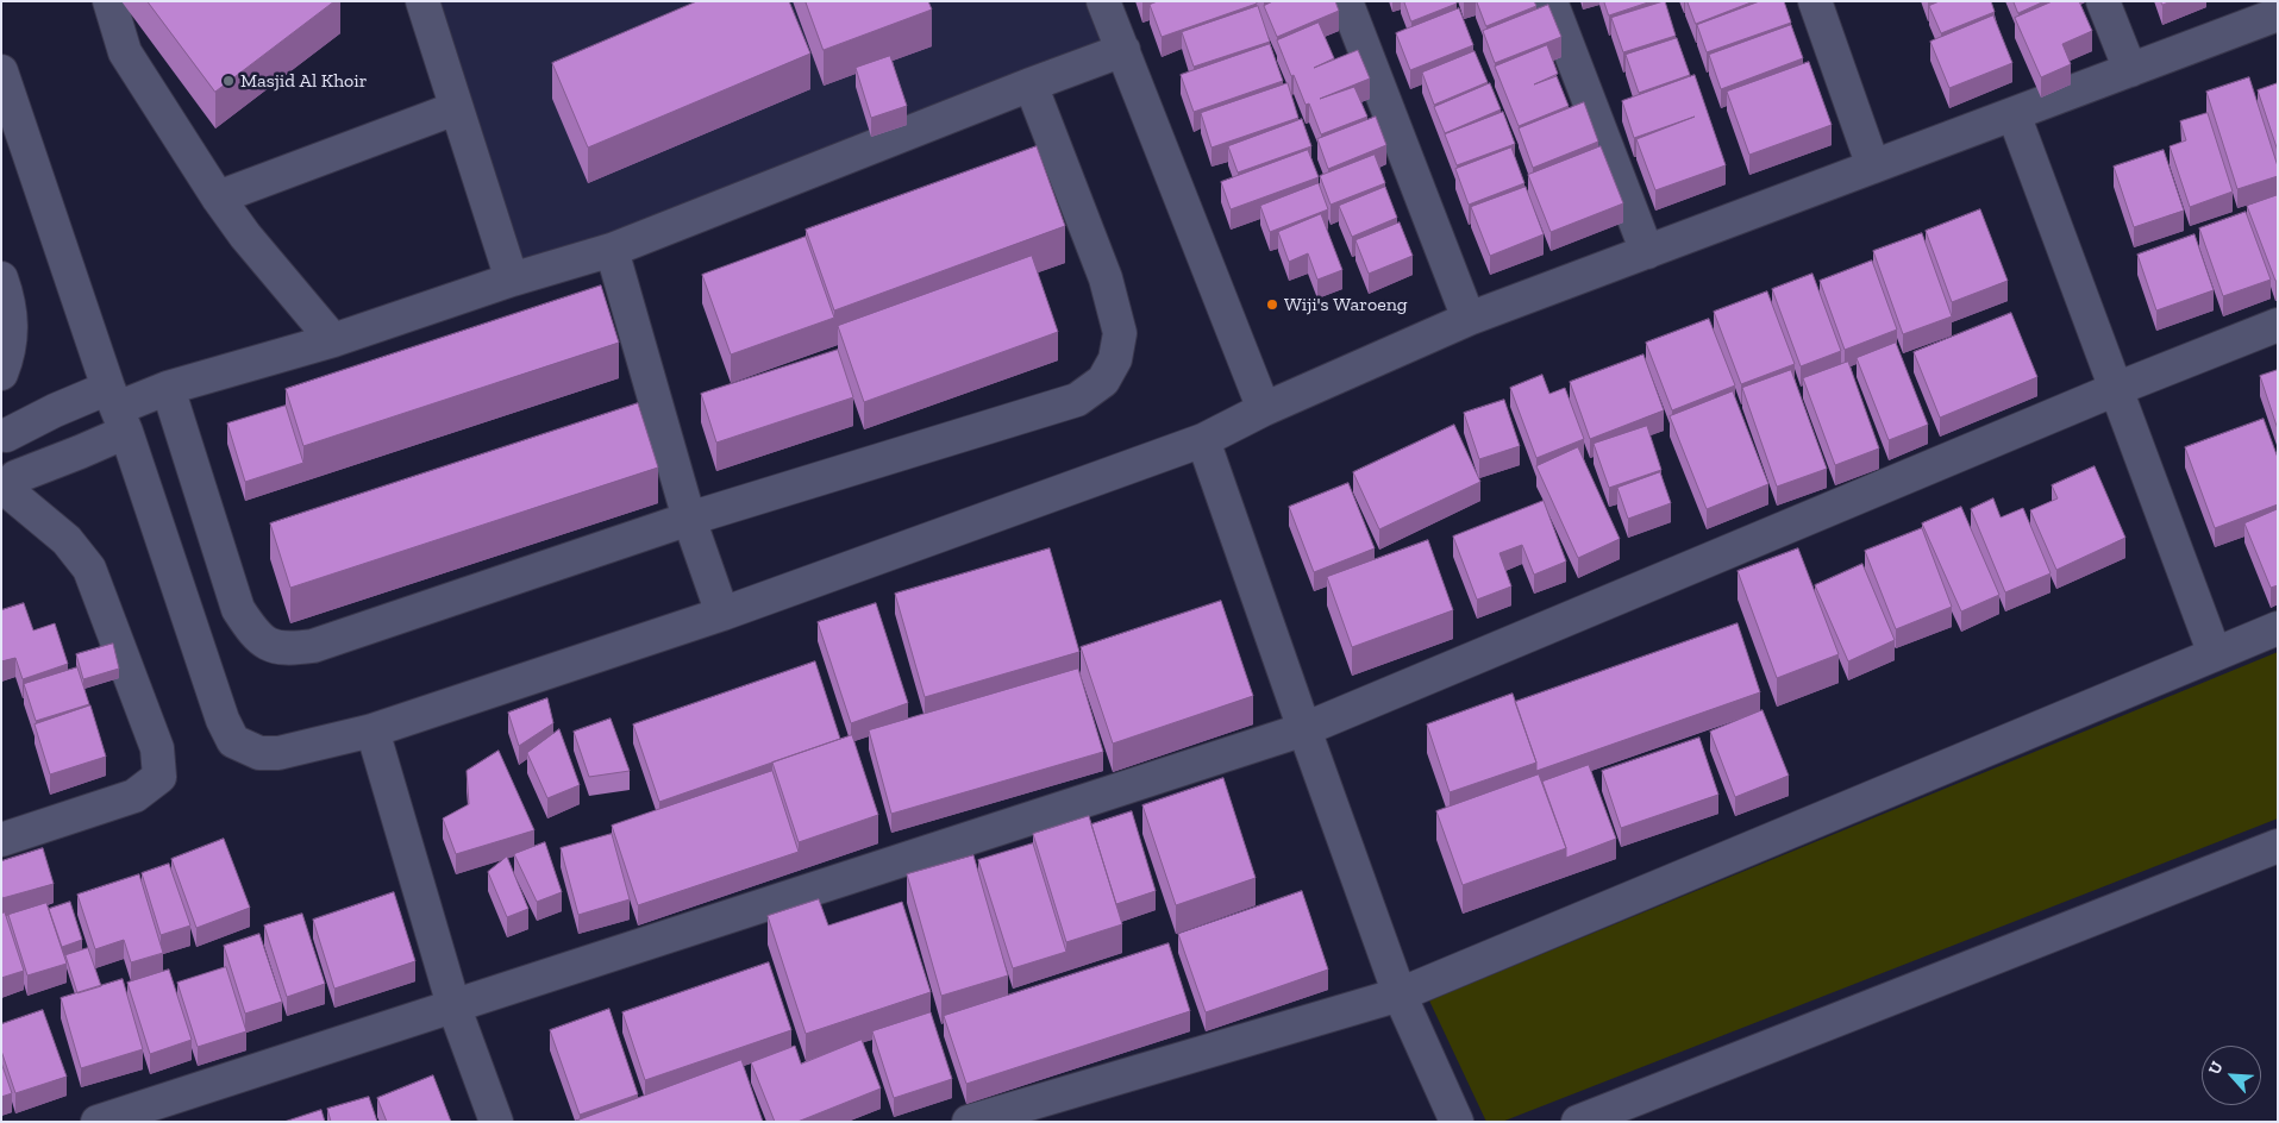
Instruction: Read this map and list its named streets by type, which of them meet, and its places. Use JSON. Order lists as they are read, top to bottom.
{
  "places": ["Masjid Al Khoir", "Wiji's Waroeng"],
  "north": "top left"
}
